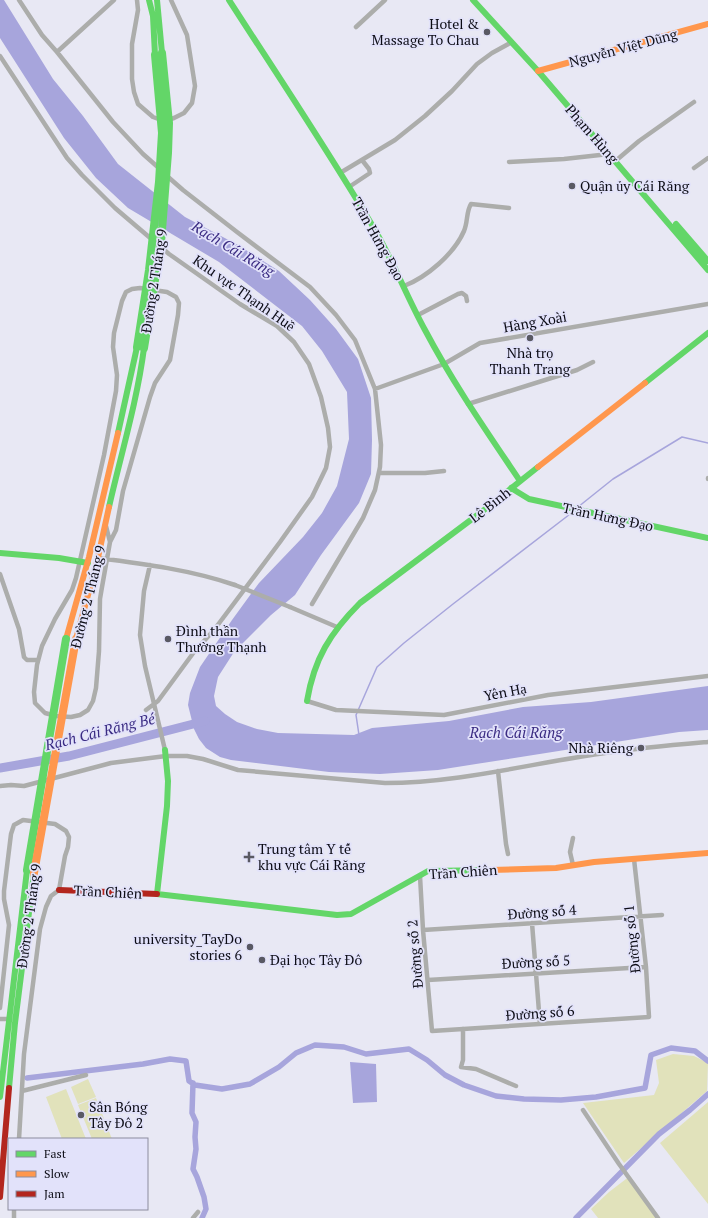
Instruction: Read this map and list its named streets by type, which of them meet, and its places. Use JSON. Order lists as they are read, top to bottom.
{
  "streets": {
    "main road": [
      "Nguyễn Việt Dũng",
      "Phạm Hùng",
      "Trần Hưng Đạo",
      "Đường 2 Tháng 9",
      "Lê Bình",
      "Trần Chiên"
    ],
    "street": [
      "Khu vực Thạnh Huề",
      "Hàng Xoài",
      "Yên Hạ",
      "Đường số 4",
      "Đường số 1",
      "Đường số 2",
      "Đường số 5",
      "Đường số 6"
    ]
  },
  "crossings": [
    ["Nguyễn Việt Dũng", "Phạm Hùng"],
    ["Trần Hưng Đạo", "Hàng Xoài"],
    ["Trần Hưng Đạo", "Lê Bình"],
    ["Lê Bình", "Yên Hạ"],
    ["Trần Chiên", "Đường số 1"],
    ["Trần Chiên", "Đường số 2"],
    ["Đường số 4", "Đường số 1"],
    ["Đường số 4", "Đường số 2"],
    ["Đường số 1", "Đường số 5"],
    ["Đường số 1", "Đường số 6"],
    ["Đường số 2", "Đường số 5"],
    ["Đường số 2", "Đường số 6"]
  ],
  "water": ["Rạch Cái Răng", "Rạch Cái Răng Bé"],
  "places": {
    "other": [
      "Hotel & Massage To Chau",
      "Quận ủy Cái Răng",
      "Nhà trọ Thanh Trang",
      "Đình thần Thường Thạnh",
      "Nhà Riêng",
      "university_TayDo stories 6",
      "Đại học Tây Đô",
      "Sân Bóng Tây Đô 2"
    ],
    "health": ["Trung tâm Y tế khu vực Cái Răng"]
  },
  "legend": ["Fast", "Slow", "Jam"]
}
